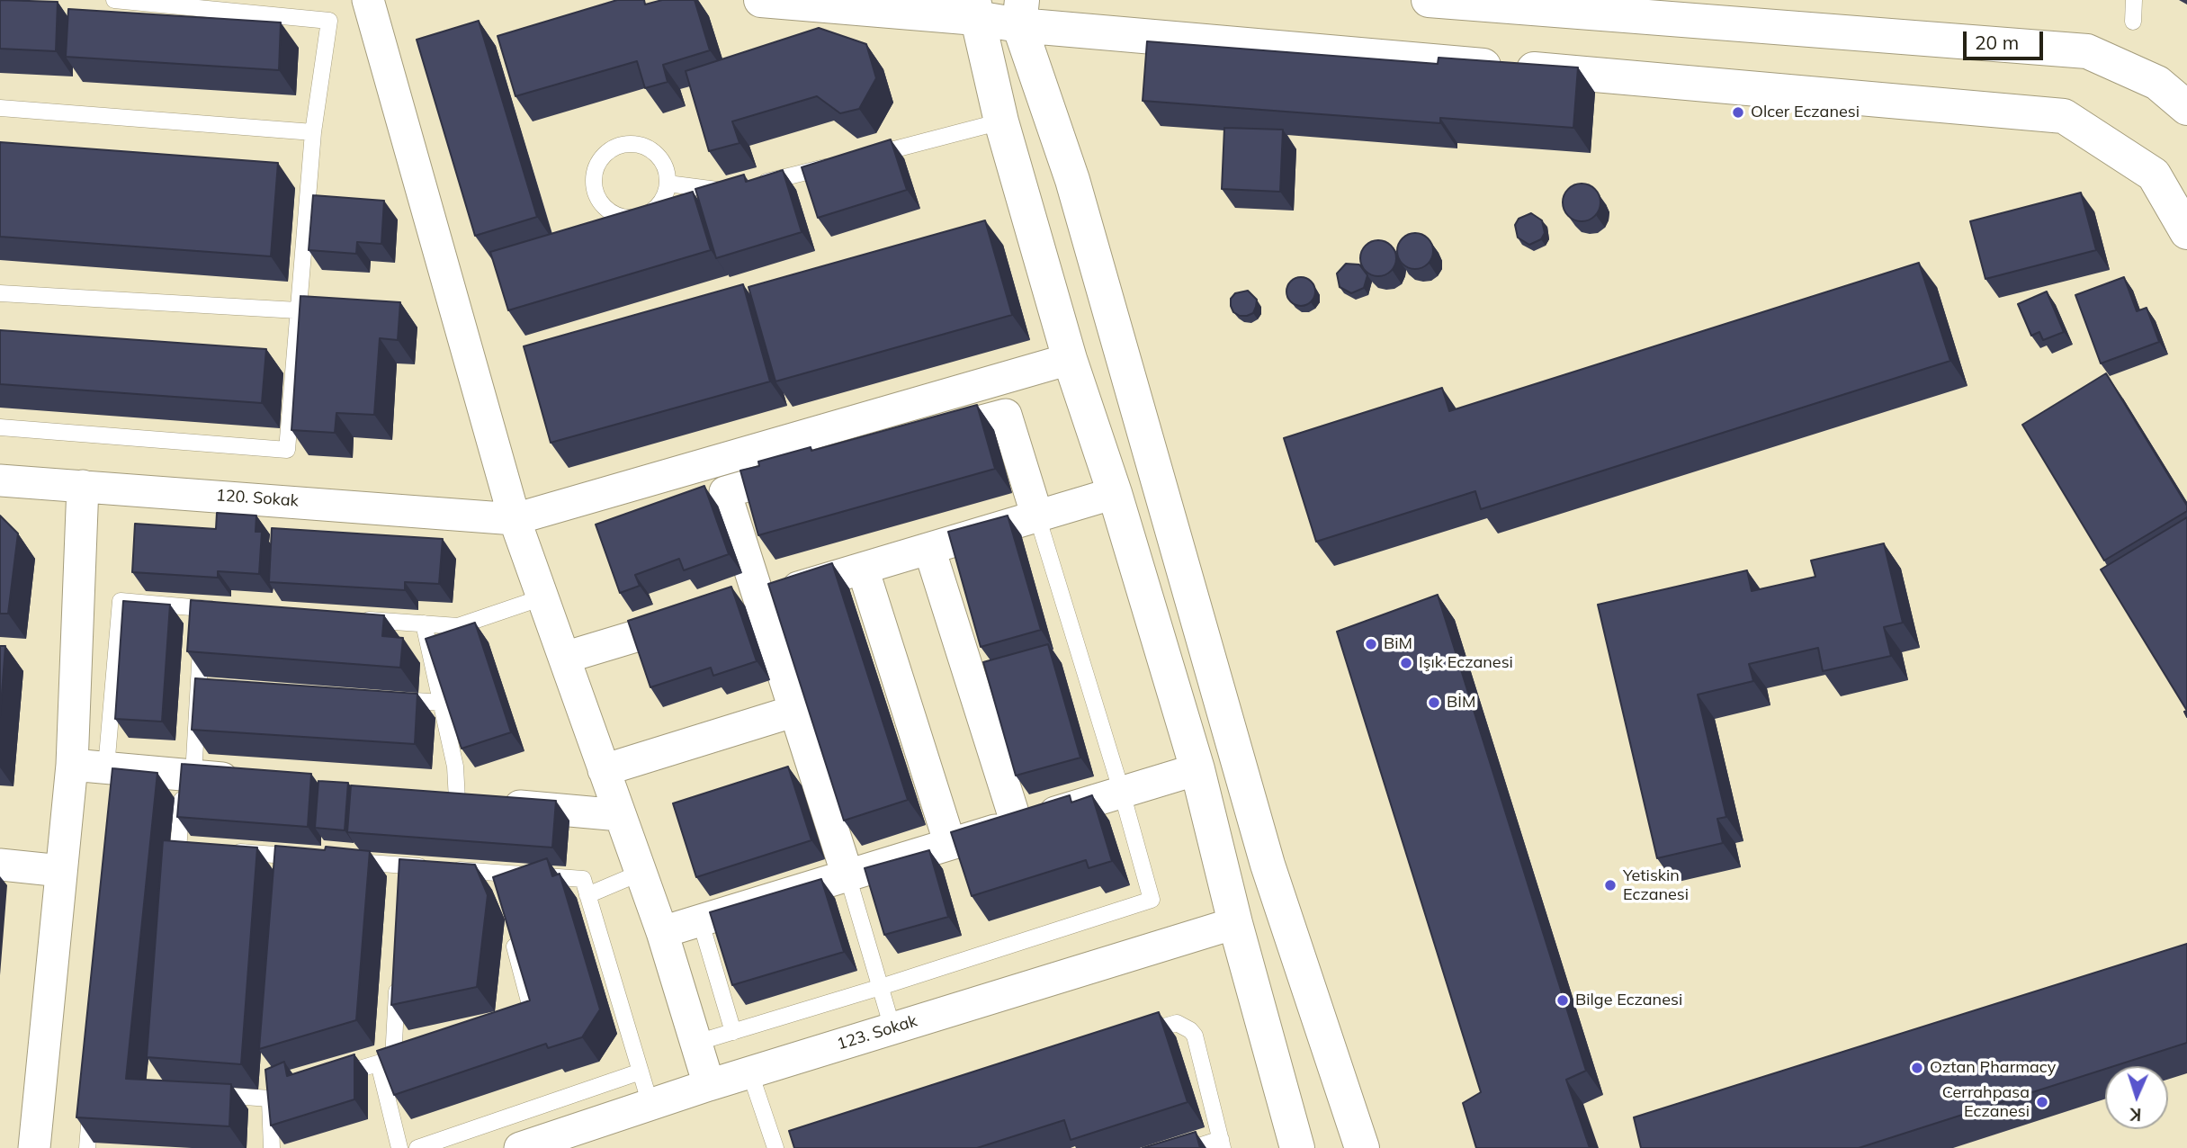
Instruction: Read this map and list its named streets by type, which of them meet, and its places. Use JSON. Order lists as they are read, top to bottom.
{
  "streets": {
    "street": ["120. Sokak", "123. Sokak"]
  },
  "places": [
    "Olcer Eczanesi",
    "BiM",
    "Işık Eczanesi",
    "BİM",
    "Yetiskin Eczanesi",
    "Bilge Eczanesi",
    "Oztan Pharmacy",
    "Cerrahpasa Eczanesi"
  ],
  "scale_bar": "20 m",
  "north": "bottom"
}
